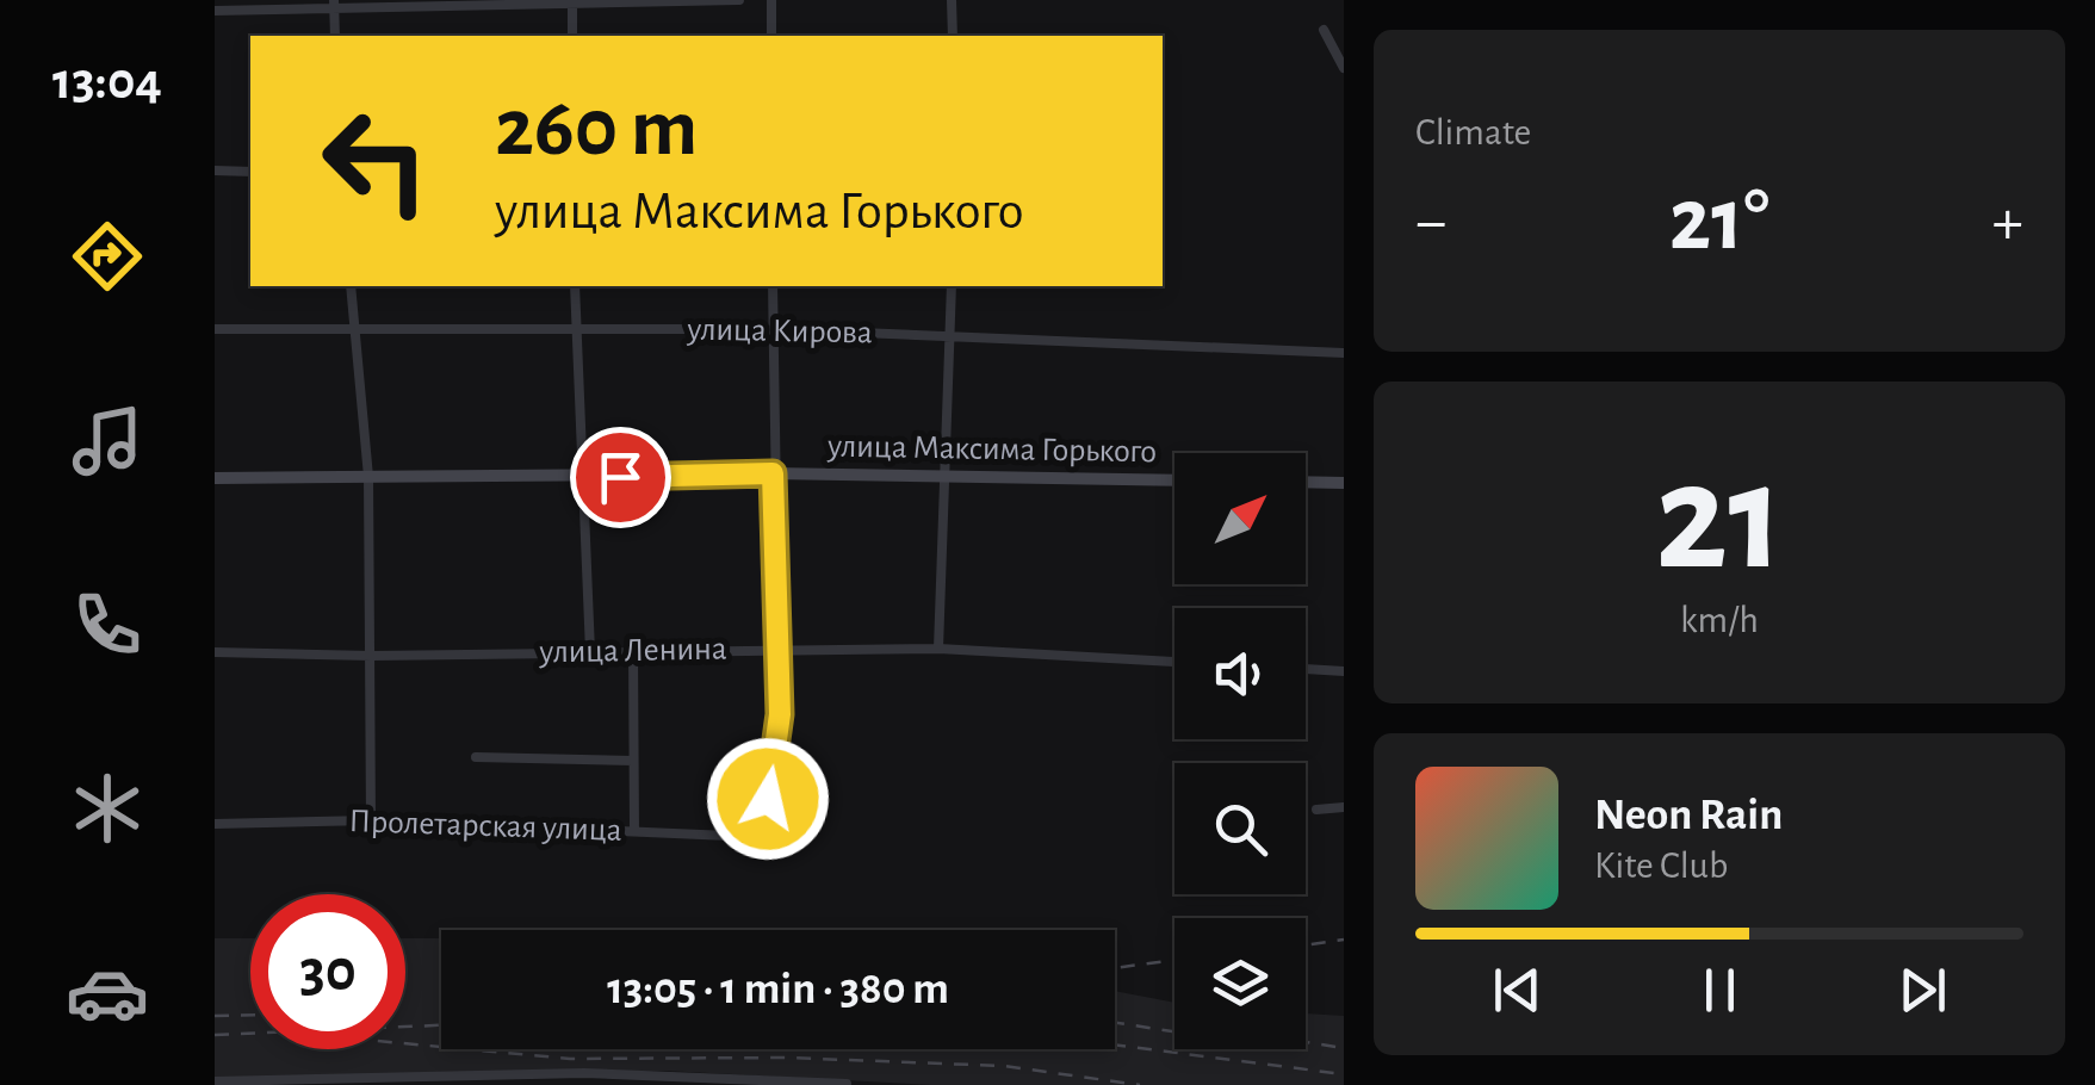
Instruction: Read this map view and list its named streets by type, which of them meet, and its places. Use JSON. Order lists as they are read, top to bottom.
{
  "streets": {
    "street": [
      "улица Кирова",
      "улица Максима Горького",
      "улица Ленина",
      "Пролетарская улица"
    ]
  },
  "crossings": [
    ["улица Ленина", "Пролетарская улица"]
  ],
  "north": "top right",
  "page": {
    "tabs": "13:04",
    "tile": [
      "Climate",
      ["21", "km/h"]
    ],
    "turn": ["260 m", "улица Максима Горького"],
    "heat": ["−", "21°", "+"],
    "song": ["Neon Rain", "Kite Club"],
    "limit": "30",
    "trip": "13:05 · 1 min · 380 m"
  }
}
